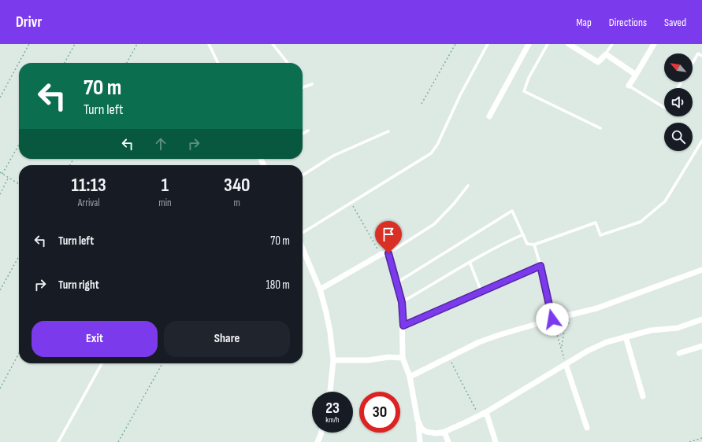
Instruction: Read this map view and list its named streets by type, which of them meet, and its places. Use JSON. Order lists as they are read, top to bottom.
{
  "north": "top left",
  "page": {
    "header": "Drivr",
    "nav": ["Map", "Directions", "Saved"],
    "turn": ["70 m", "Turn left"],
    "eta": [
      "11:13",
      "Arrival",
      "1",
      "min",
      "340",
      "m"
    ],
    "list": [
      {
        "name": "Turn left",
        "value": "70 m"
      },
      {
        "name": "Turn right",
        "value": "180 m"
      }
    ],
    "buttons": ["Exit", "Share"],
    "speed": "23 km/h",
    "limit": "30"
  }
}
